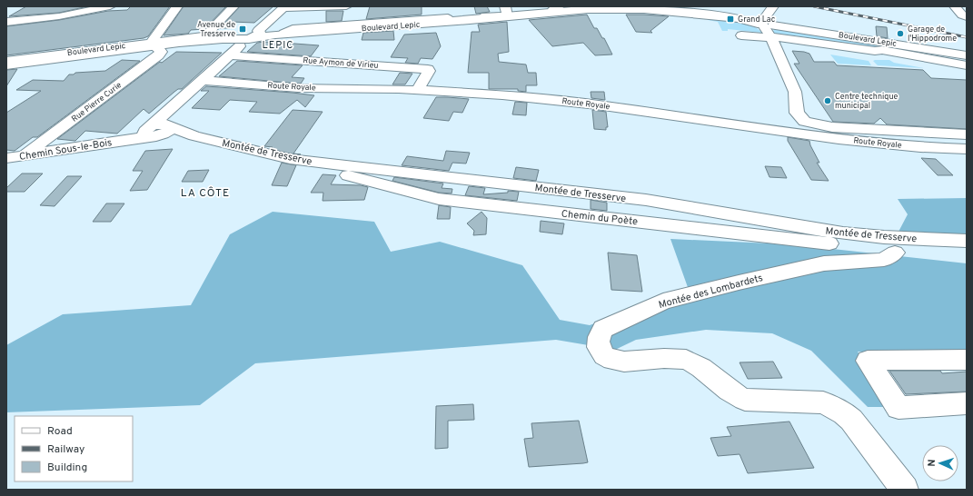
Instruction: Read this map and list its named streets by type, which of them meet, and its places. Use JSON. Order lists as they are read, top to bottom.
{
  "streets": {
    "main road": ["Boulevard Lepic"],
    "street": [
      "Rue Aymon de Virieu",
      "Route Royale",
      "Rue Pierre Curie",
      "Chemin Sous-le-Bois",
      "Montée de Tresserve",
      "Chemin du Poète",
      "Montée des Lombardets"
    ]
  },
  "crossings": [
    ["Boulevard Lepic", "Rue Aymon de Virieu"],
    ["Boulevard Lepic", "Rue Pierre Curie"],
    ["Rue Aymon de Virieu", "Route Royale"],
    ["Rue Pierre Curie", "Chemin Sous-le-Bois"],
    ["Chemin Sous-le-Bois", "Montée de Tresserve"],
    ["Montée de Tresserve", "Chemin du Poète"],
    ["Chemin du Poète", "Montée des Lombardets"]
  ],
  "districts": ["LEPIC", "LA CÔTE"],
  "places": {
    "transit": ["Grand Lac", "Avenue de Tresserve"],
    "other": ["Garage de l'Hippodrome", "Centre technique municipal"]
  },
  "legend": ["Road", "Railway", "Building"],
  "north": "left"
}
